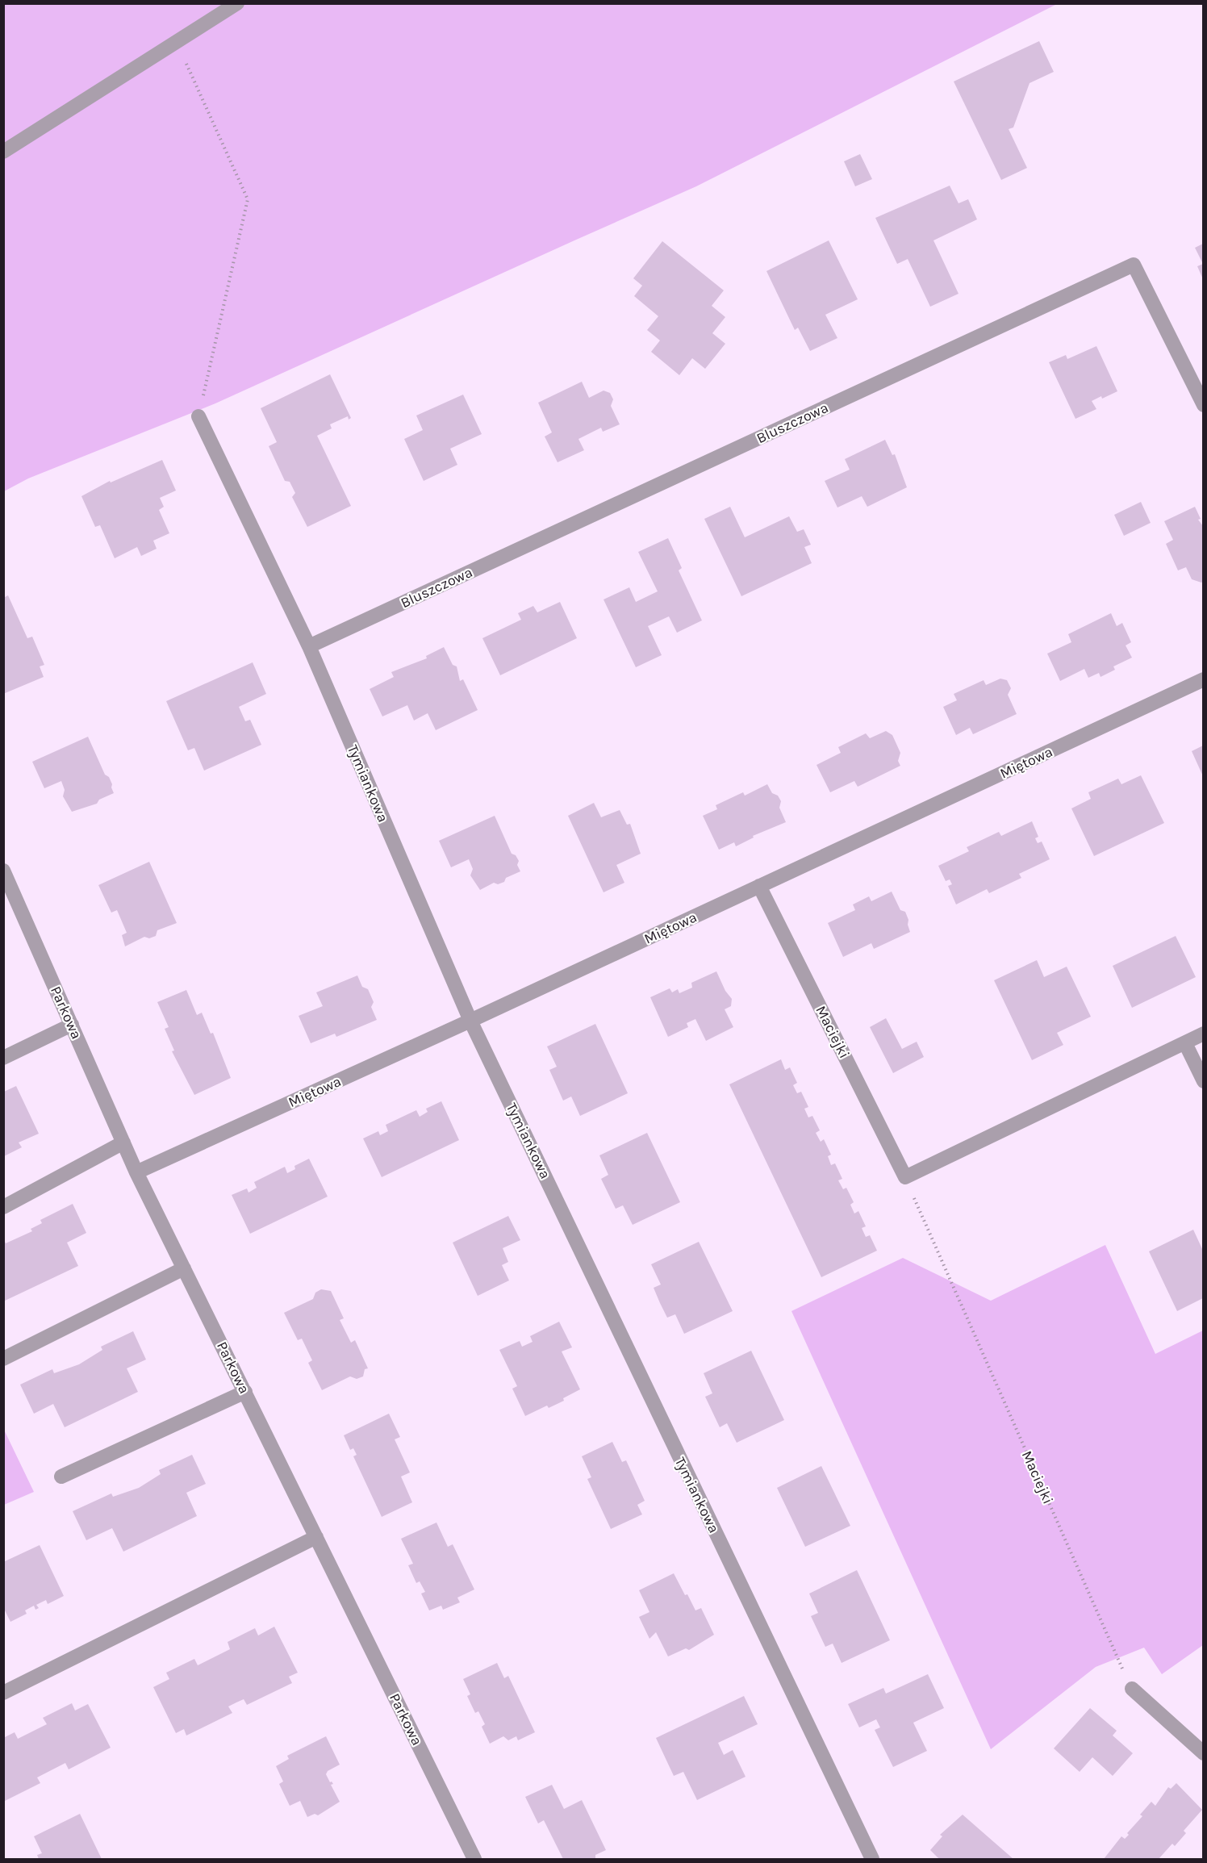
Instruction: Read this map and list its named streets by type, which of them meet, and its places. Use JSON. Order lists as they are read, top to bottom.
{
  "streets": {
    "street": [
      "Bluszczowa",
      "Miętowa",
      "Tymiankowa",
      "Parkowa",
      "Maciejki"
    ]
  },
  "crossings": [
    ["Bluszczowa", "Tymiankowa"],
    ["Miętowa", "Tymiankowa"],
    ["Miętowa", "Parkowa"],
    ["Miętowa", "Maciejki"]
  ]
}
